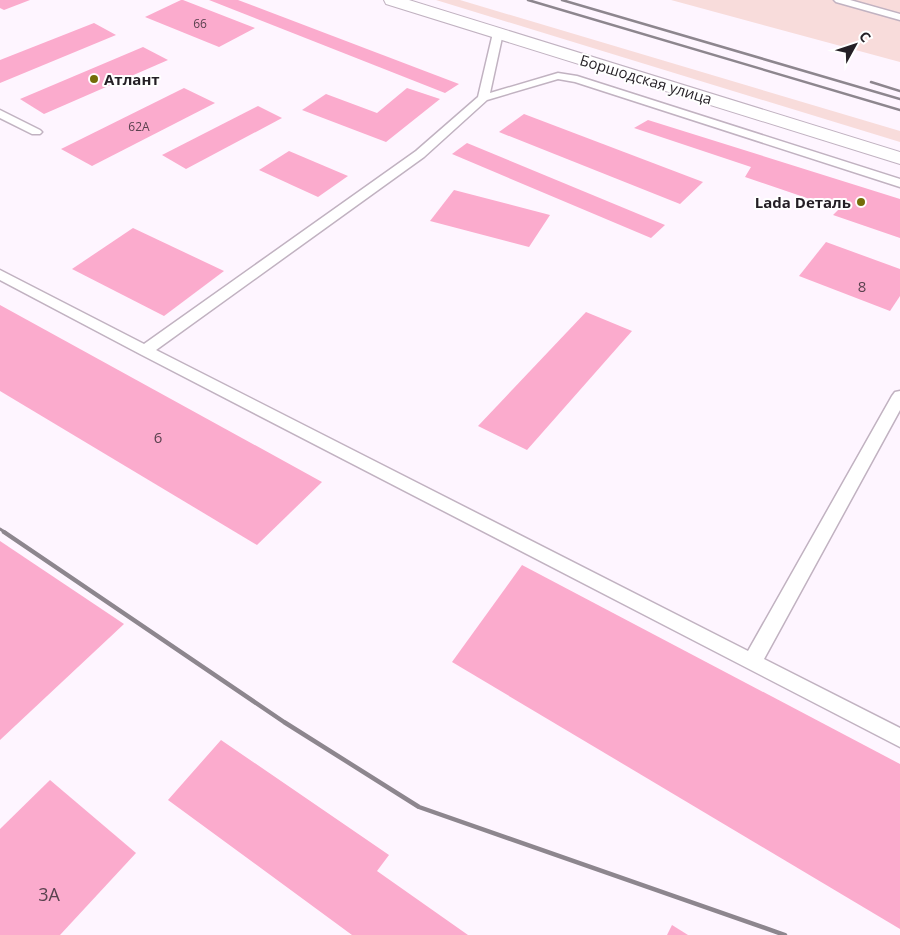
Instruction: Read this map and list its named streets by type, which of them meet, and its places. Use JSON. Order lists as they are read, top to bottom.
{
  "streets": {
    "street": ["Боршодская улица"]
  },
  "places": ["Атлант", "Lada Dеталь"],
  "house_numbers": [
    "66",
    "62А",
    "8",
    "6",
    "3А"
  ],
  "north": "top right"
}
